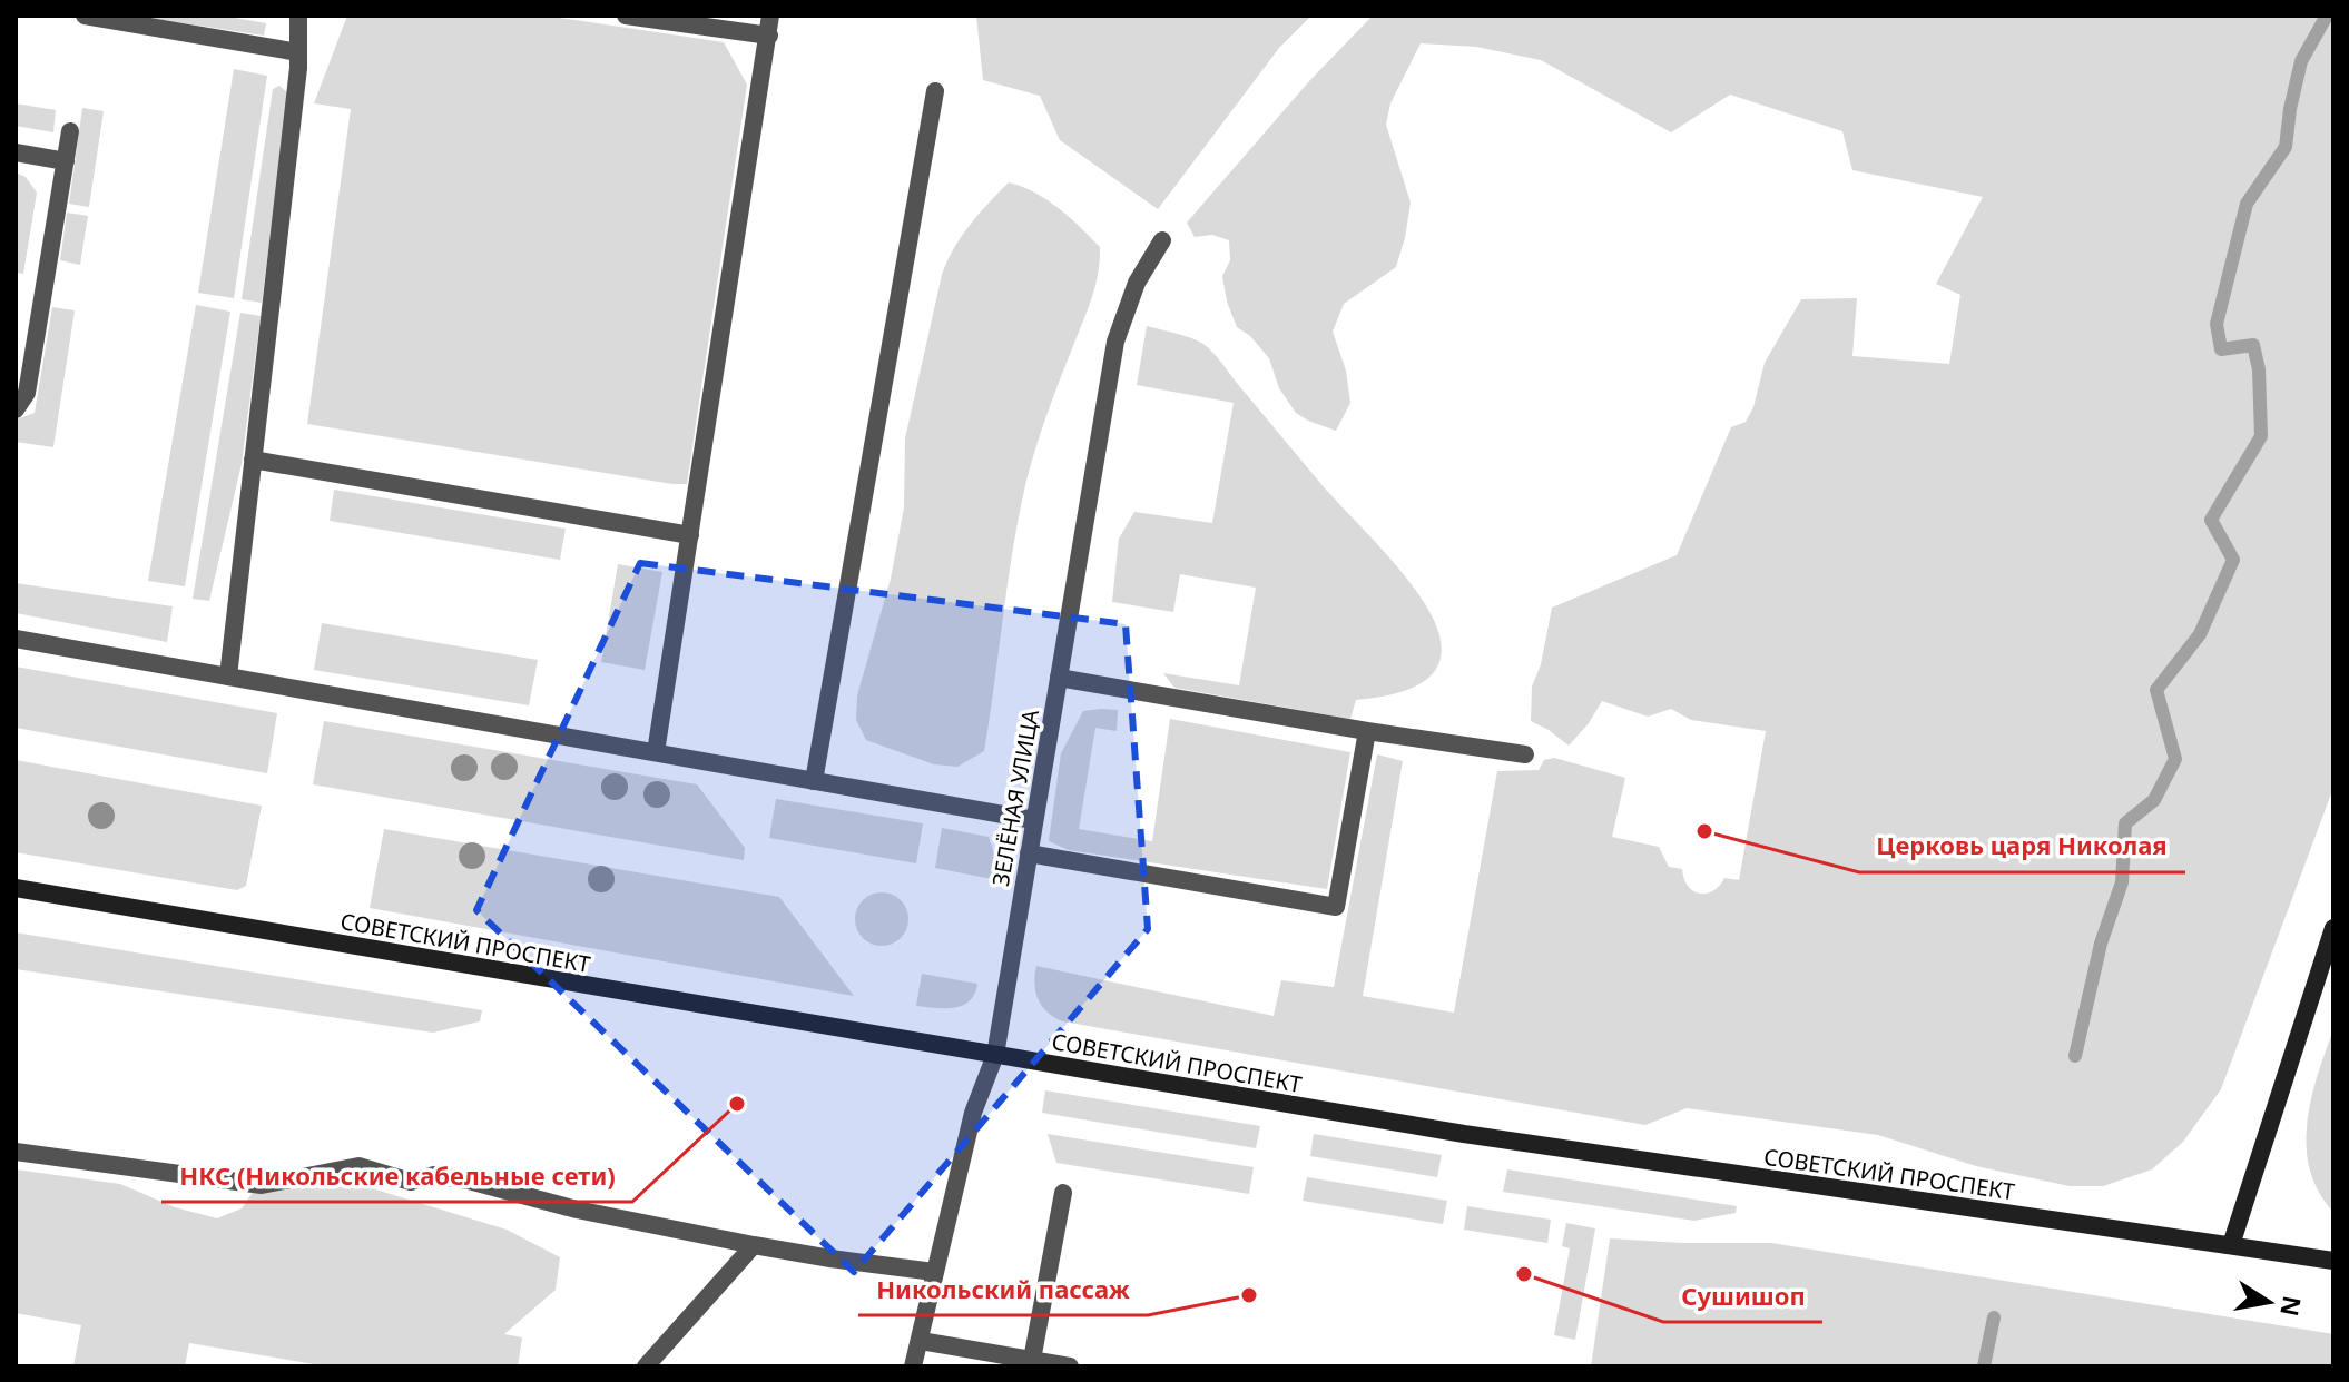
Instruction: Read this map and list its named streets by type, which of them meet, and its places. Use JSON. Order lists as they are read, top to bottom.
{
  "streets": {
    "main road": ["СОВЕТСКИЙ ПРОСПЕКТ"],
    "street": ["ЗЕЛЁНАЯ УЛИЦА"]
  },
  "crossings": [
    ["ЗЕЛЁНАЯ УЛИЦА", "СОВЕТСКИЙ ПРОСПЕКТ"]
  ],
  "places": [
    "Церковь царя Николая",
    "НКС (Никольские кабельные сети)",
    "Сушишоп",
    "Никольский пассаж"
  ],
  "north": "right"
}
